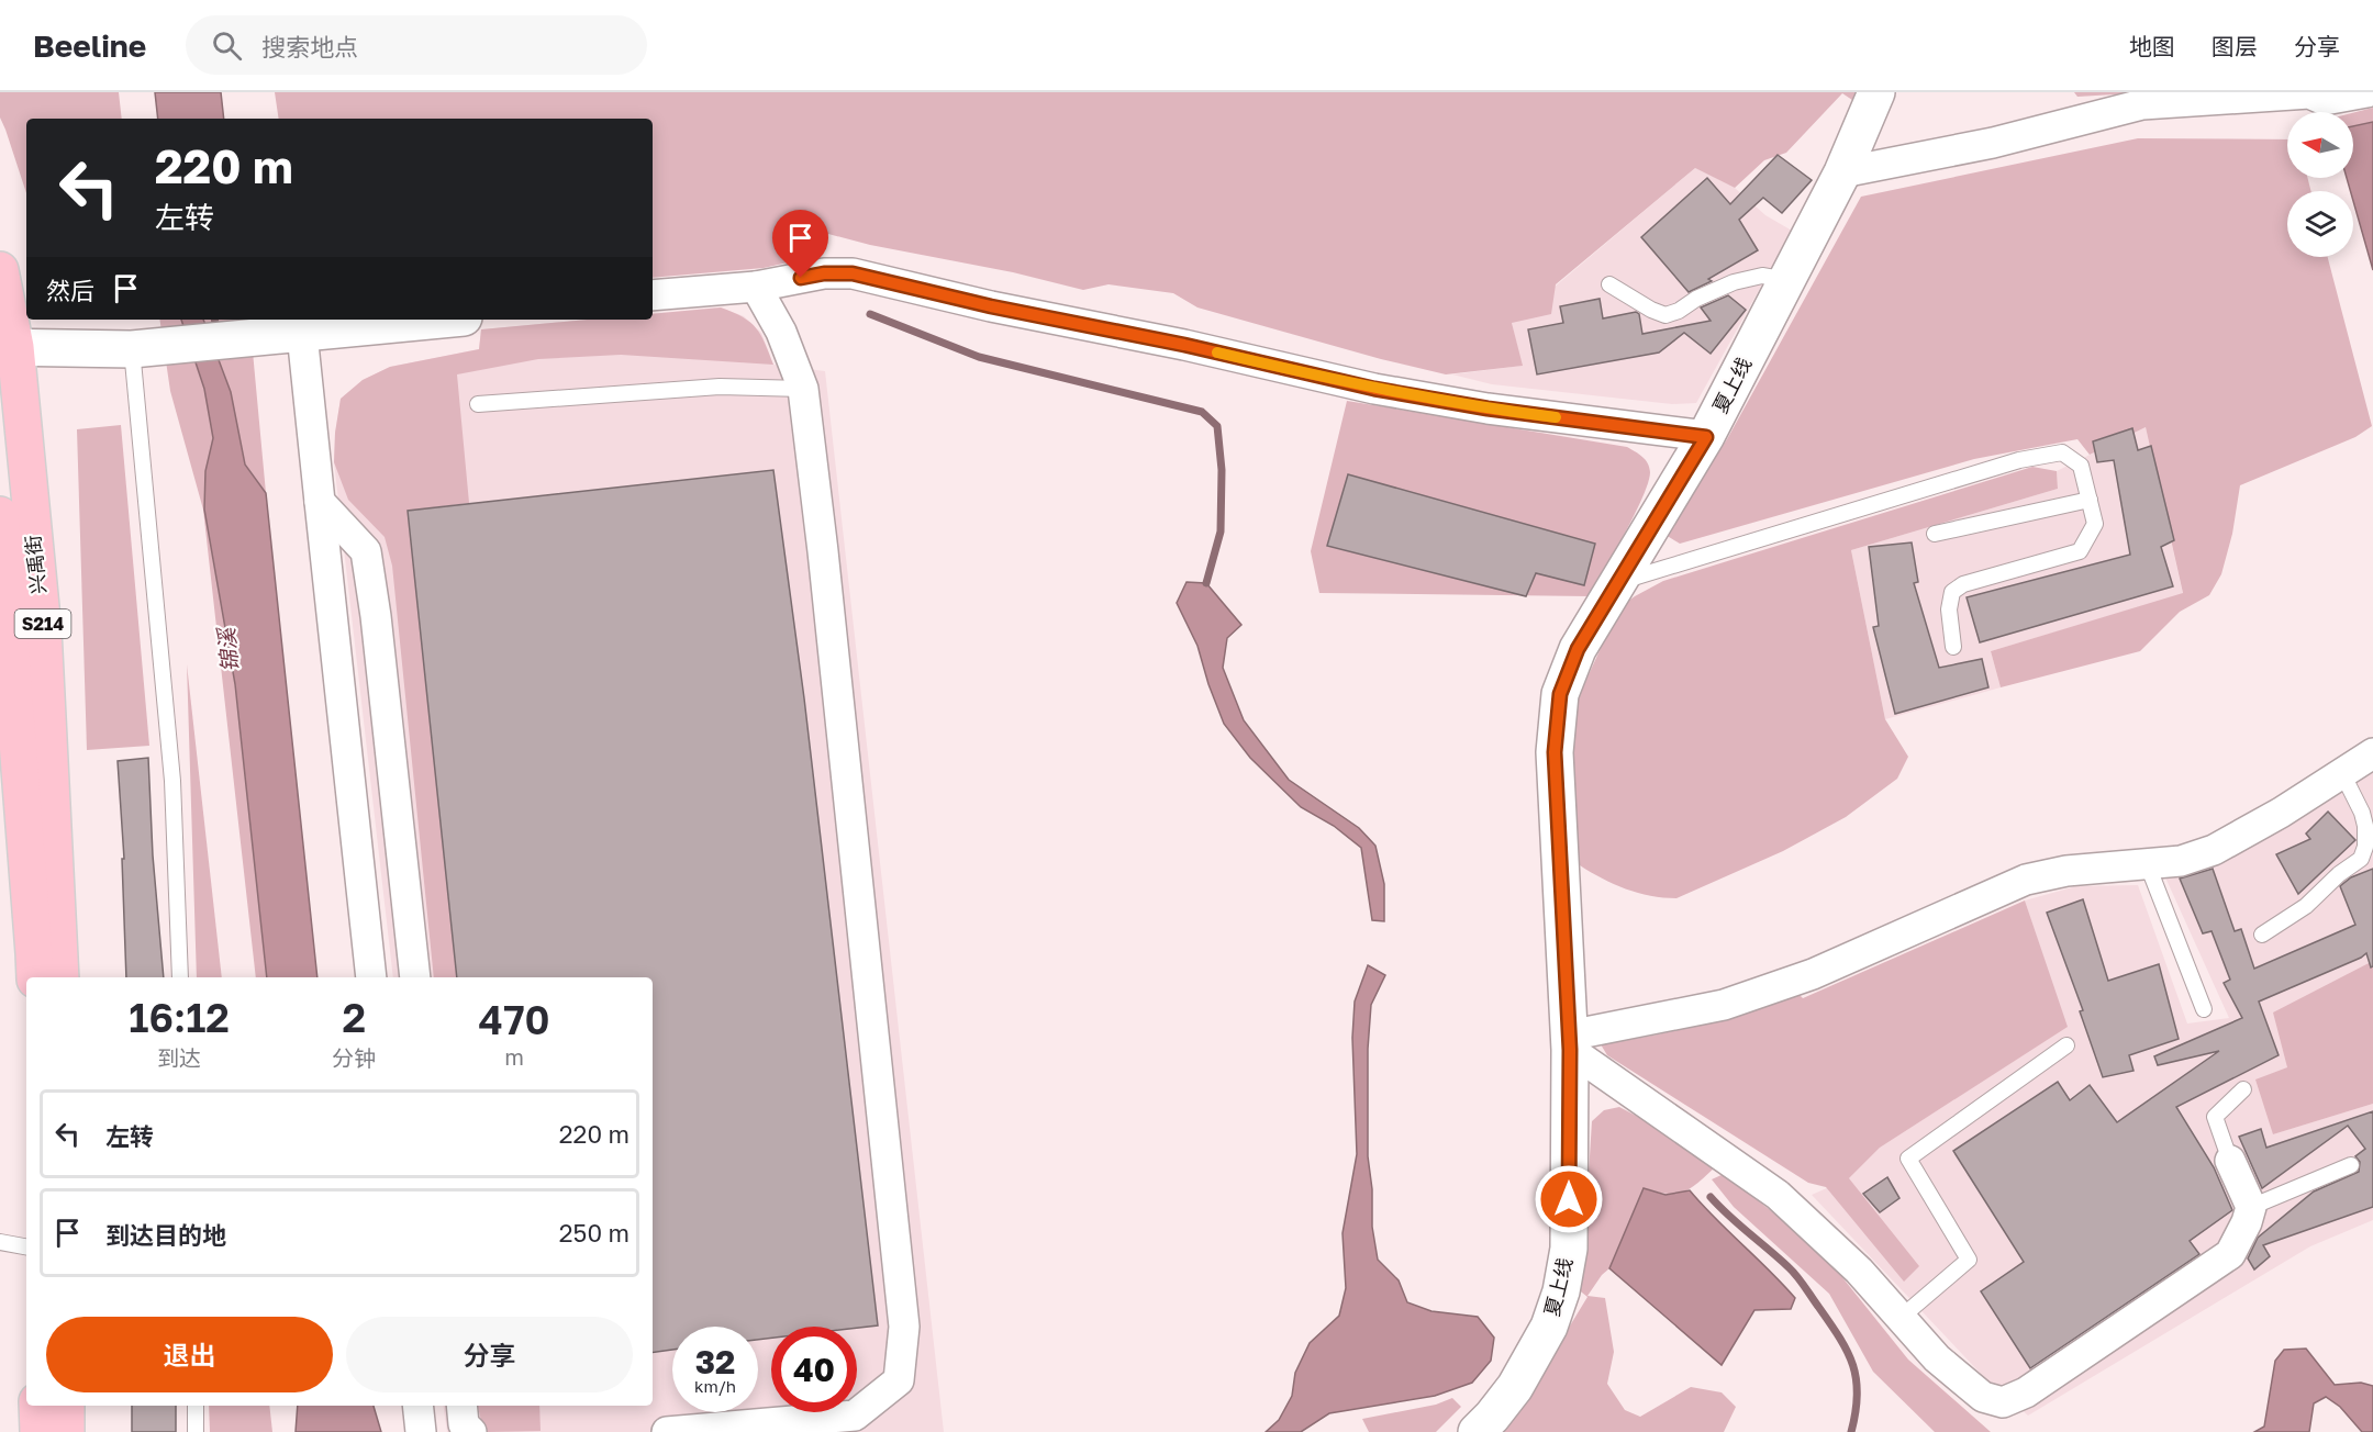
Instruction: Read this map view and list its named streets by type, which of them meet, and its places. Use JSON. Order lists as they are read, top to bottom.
{
  "streets": {
    "main road": ["兴禹街", "S214"],
    "street": ["夏上线"]
  },
  "water": ["锦溪"],
  "north": "left",
  "page": {
    "header": "Beeline",
    "search": "搜索地点",
    "nav": ["地图", "图层", "分享"],
    "turn": ["220 m", "左转"],
    "then": "然后",
    "eta": [
      "16:12",
      "到达",
      "2",
      "分钟",
      "470",
      "m"
    ],
    "list": [
      {
        "name": "左转",
        "value": "220 m"
      },
      {
        "name": "到达目的地",
        "value": "250 m"
      }
    ],
    "buttons": ["退出", "分享"],
    "speed": "32 km/h",
    "limit": "40"
  }
}
